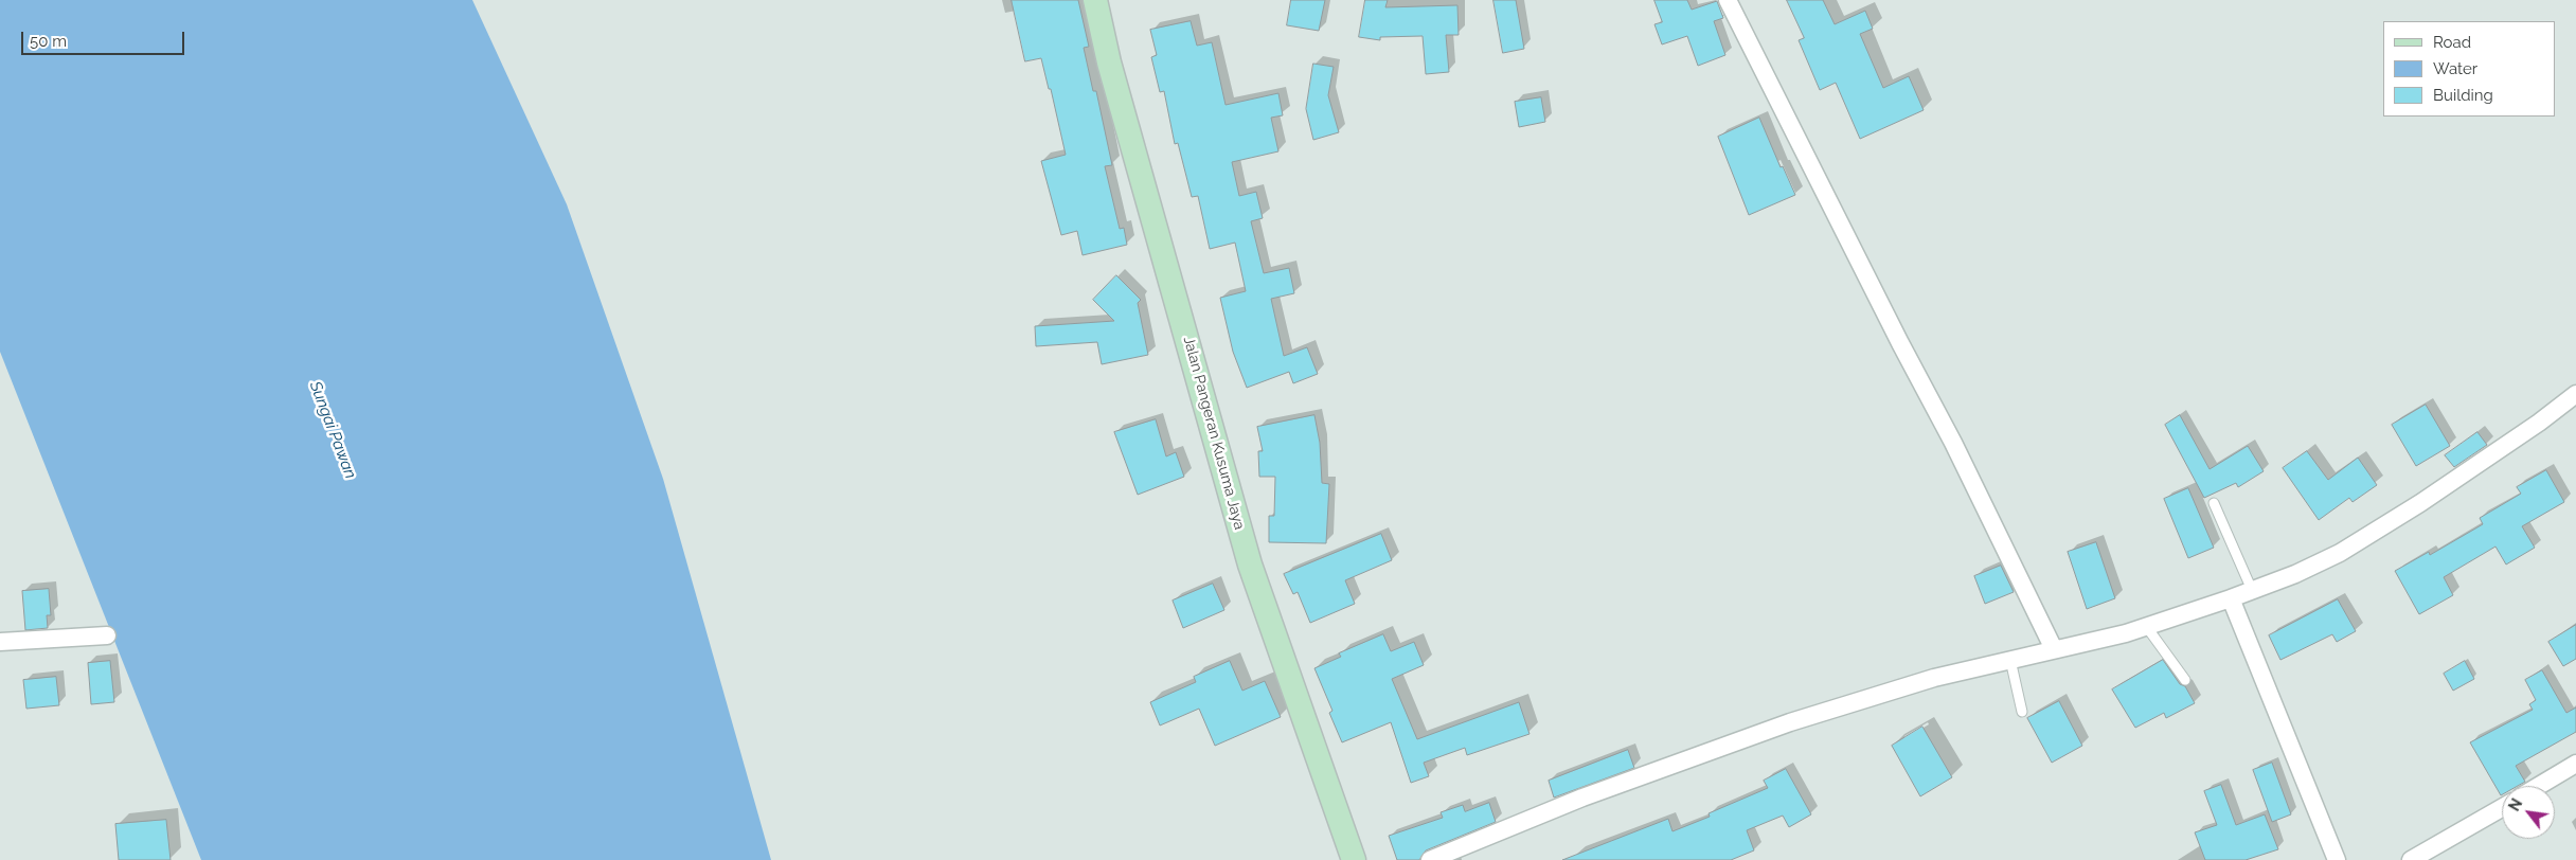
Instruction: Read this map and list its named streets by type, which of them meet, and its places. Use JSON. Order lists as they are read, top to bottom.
{
  "streets": {
    "street": ["Jalan Pangeran Kusuma Jaya"]
  },
  "water": ["Sungai Pawan"],
  "legend": ["Road", "Water", "Building"],
  "scale_bar": "50 m",
  "north": "top left"
}
